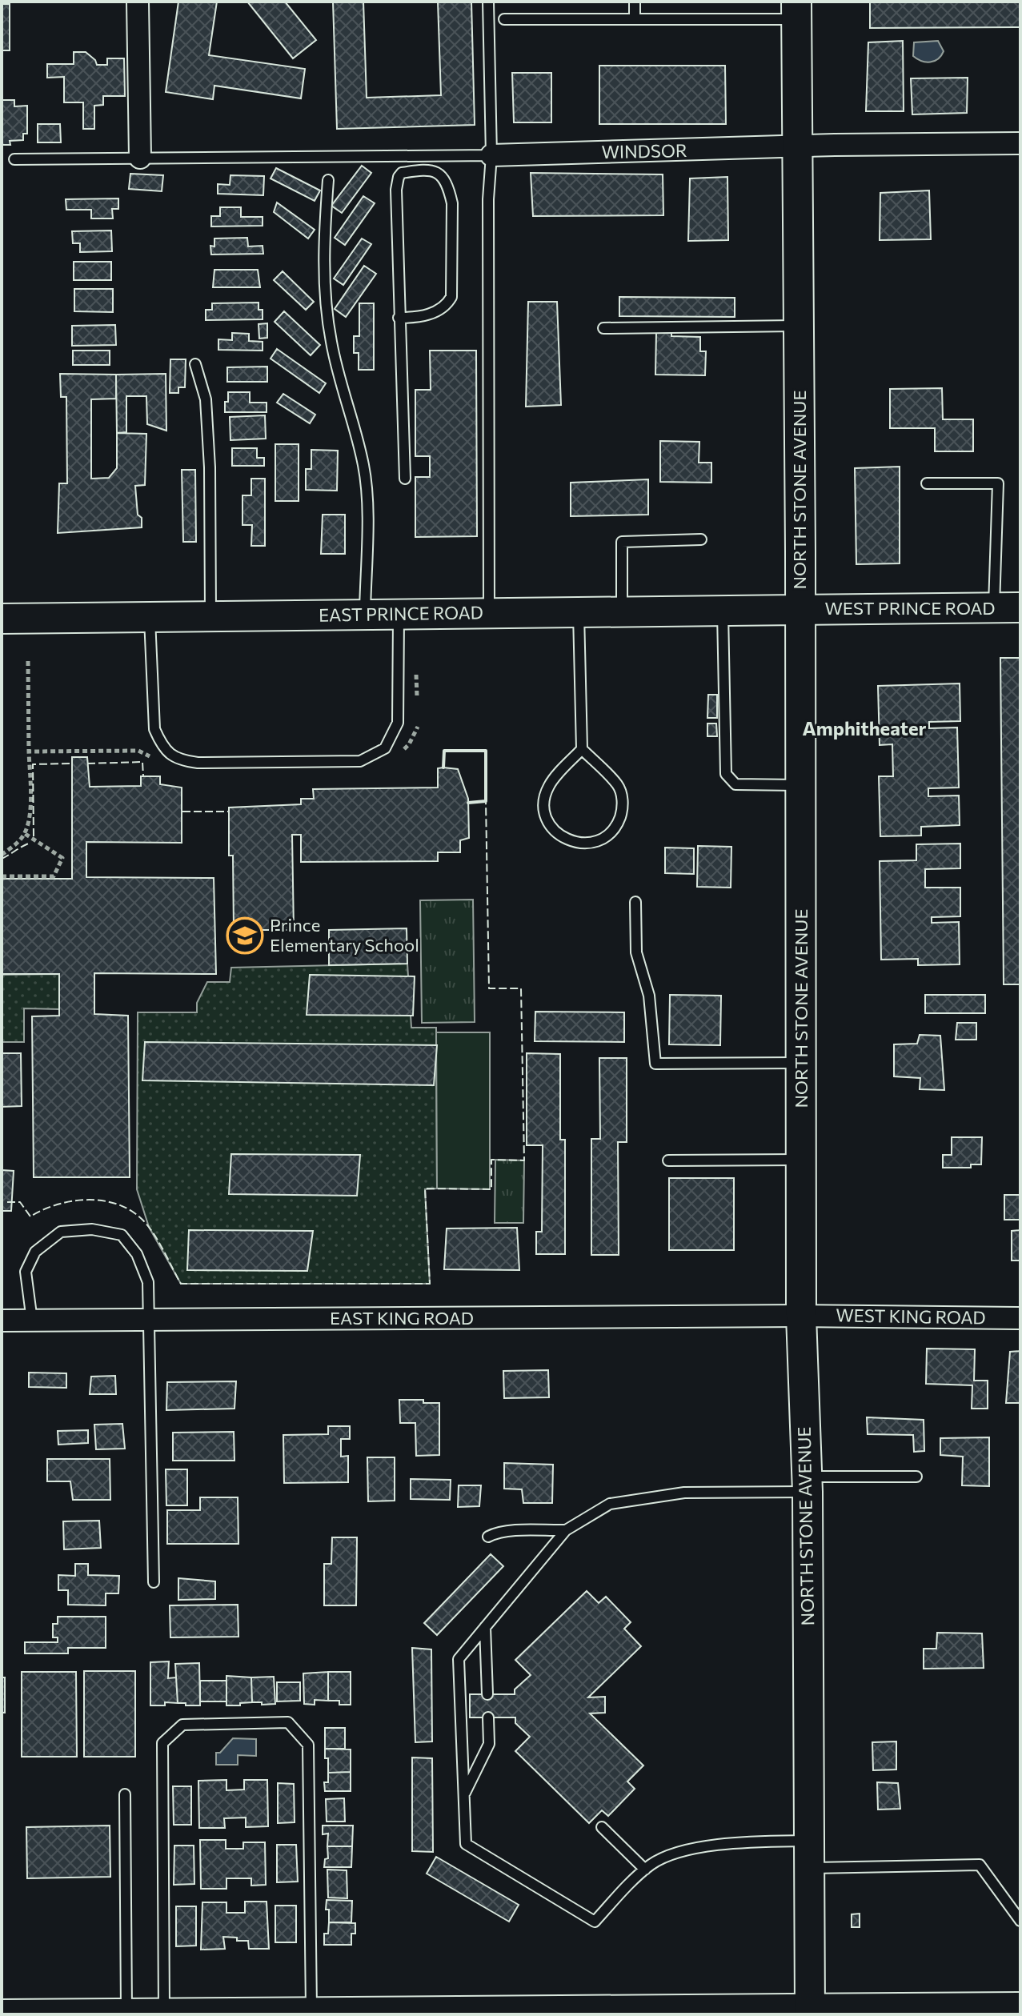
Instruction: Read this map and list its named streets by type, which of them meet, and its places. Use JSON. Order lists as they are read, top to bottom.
{
  "streets": {
    "main road": ["NORTH STONE AVENUE", "WEST PRINCE ROAD", "EAST PRINCE ROAD"],
    "street": ["WINDSOR", "WEST KING ROAD", "EAST KING ROAD"]
  },
  "crossings": [
    ["WINDSOR", "NORTH STONE AVENUE"],
    ["NORTH STONE AVENUE", "WEST PRINCE ROAD"],
    ["NORTH STONE AVENUE", "EAST PRINCE ROAD"],
    ["NORTH STONE AVENUE", "WEST KING ROAD"],
    ["NORTH STONE AVENUE", "EAST KING ROAD"],
    ["WEST PRINCE ROAD", "EAST PRINCE ROAD"],
    ["WEST KING ROAD", "EAST KING ROAD"]
  ],
  "districts": ["Amphitheater"],
  "places": {
    "school or university": ["Prince Elementary School"]
  }
}
